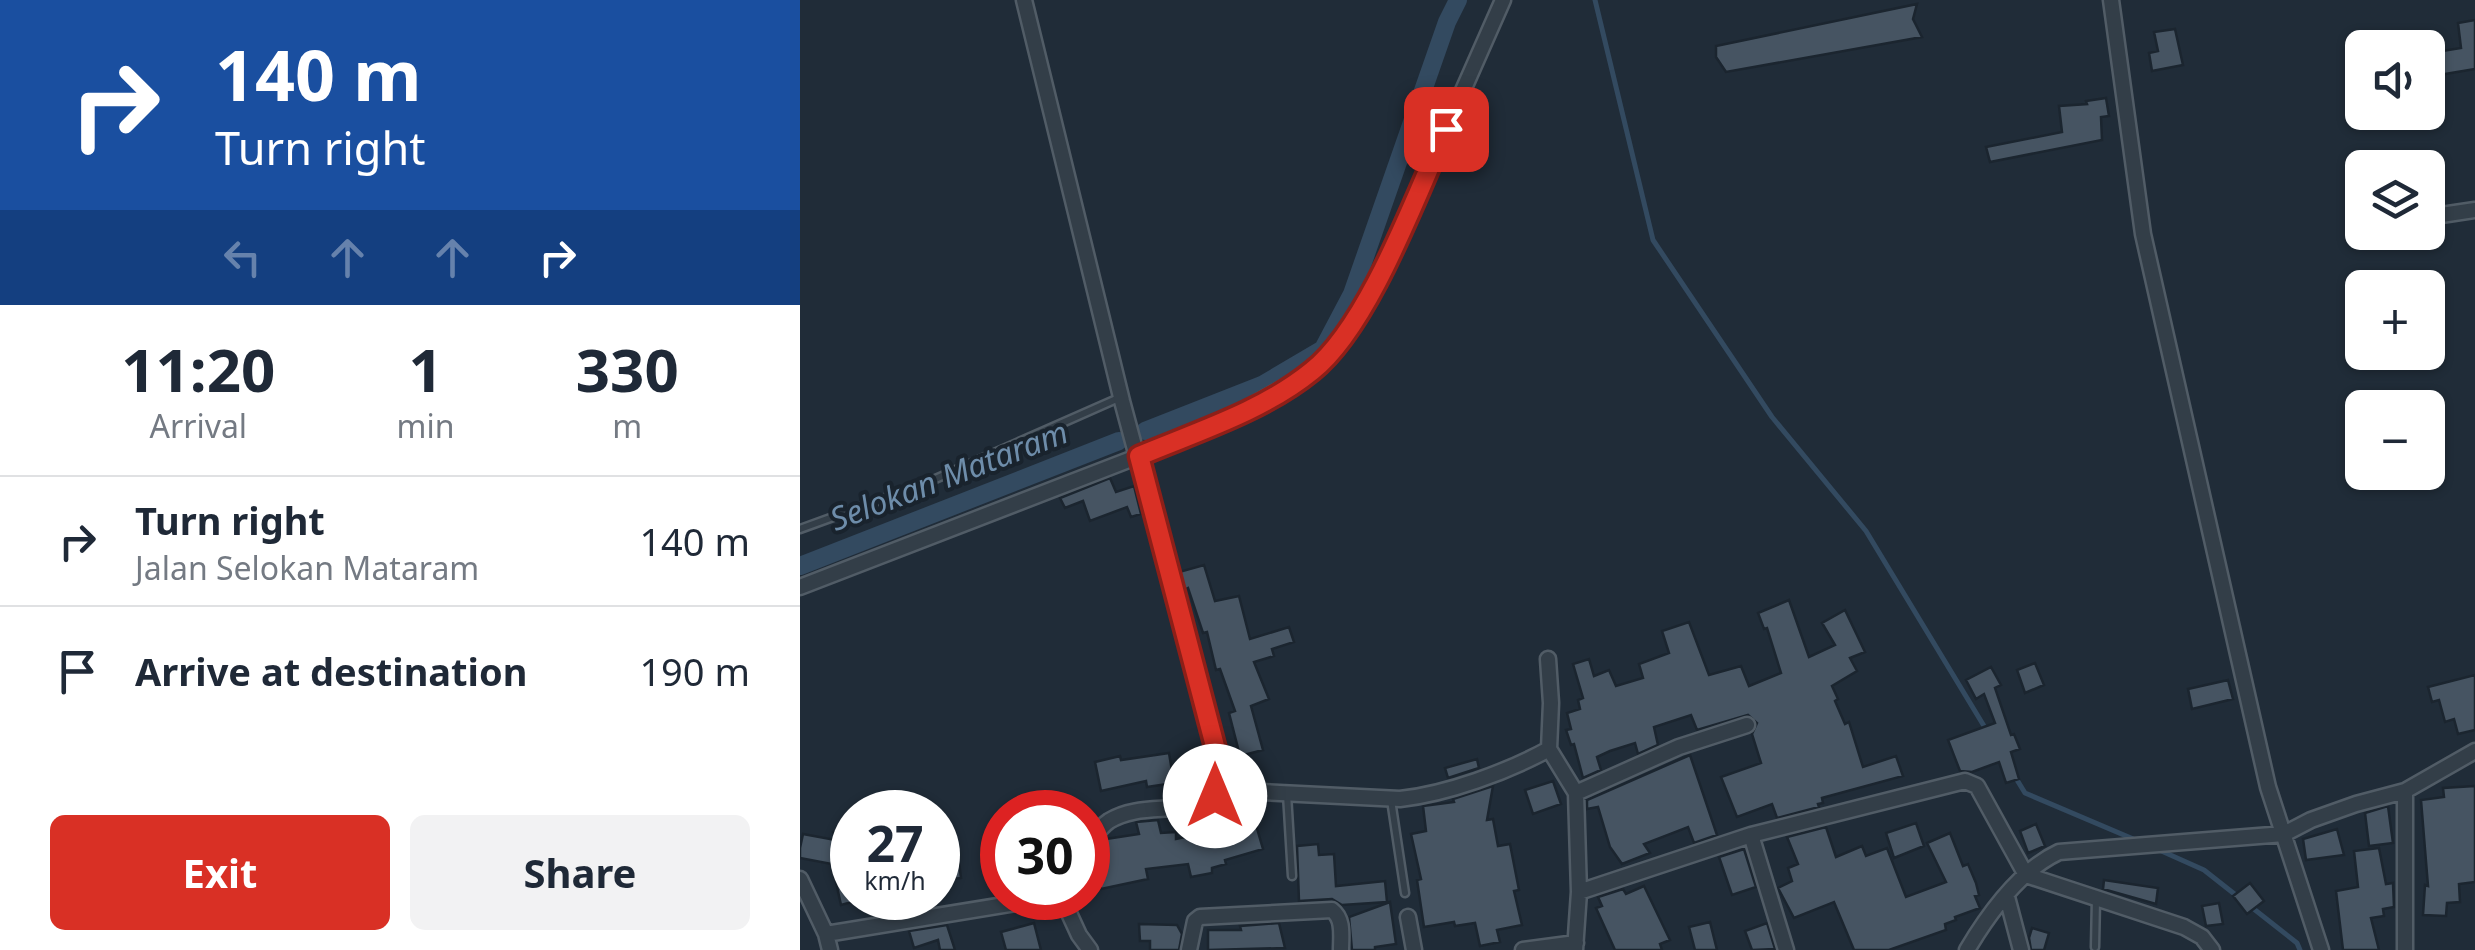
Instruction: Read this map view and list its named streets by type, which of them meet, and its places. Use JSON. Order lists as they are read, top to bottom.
{
  "water": ["Selokan Mataram"],
  "page": {
    "turn": ["140 m", "Turn right"],
    "map_buttons": ["+", "−"],
    "eta": [
      "11:20",
      "Arrival",
      "1",
      "min",
      "330",
      "m"
    ],
    "list": [
      {
        "name": "Turn right",
        "note": "Jalan Selokan Mataram",
        "value": "140 m"
      },
      {
        "name": "Arrive at destination",
        "value": "190 m"
      }
    ],
    "speed": "27 km/h",
    "limit": "30",
    "buttons": ["Exit", "Share"]
  }
}
